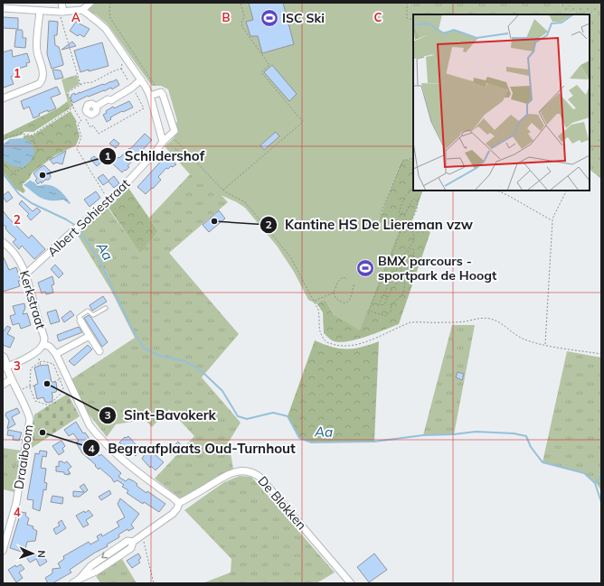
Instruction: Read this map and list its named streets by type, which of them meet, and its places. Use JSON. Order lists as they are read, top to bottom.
{
  "streets": {
    "street": [
      "Albert Sohiestraat",
      "Kerkstraat",
      "Draaiboom",
      "De Blokken"
    ]
  },
  "crossings": [
    ["Albert Sohiestraat", "Kerkstraat"],
    ["Kerkstraat", "Draaiboom"]
  ],
  "water": ["Aa"],
  "places": {
    "sports": ["ISC Ski", "BMX parcours - sportpark de Hoogt"],
    "other": [
      "Schildershof",
      "Kantine HS De Liereman vzw",
      "Sint-Bavokerk",
      "Begraafplaats Oud-Turnhout"
    ]
  },
  "north": "right",
  "grid": {
    "columns": ["A", "B", "C"],
    "rows": [
      "1",
      "2",
      "3",
      "4"
    ]
  }
}
